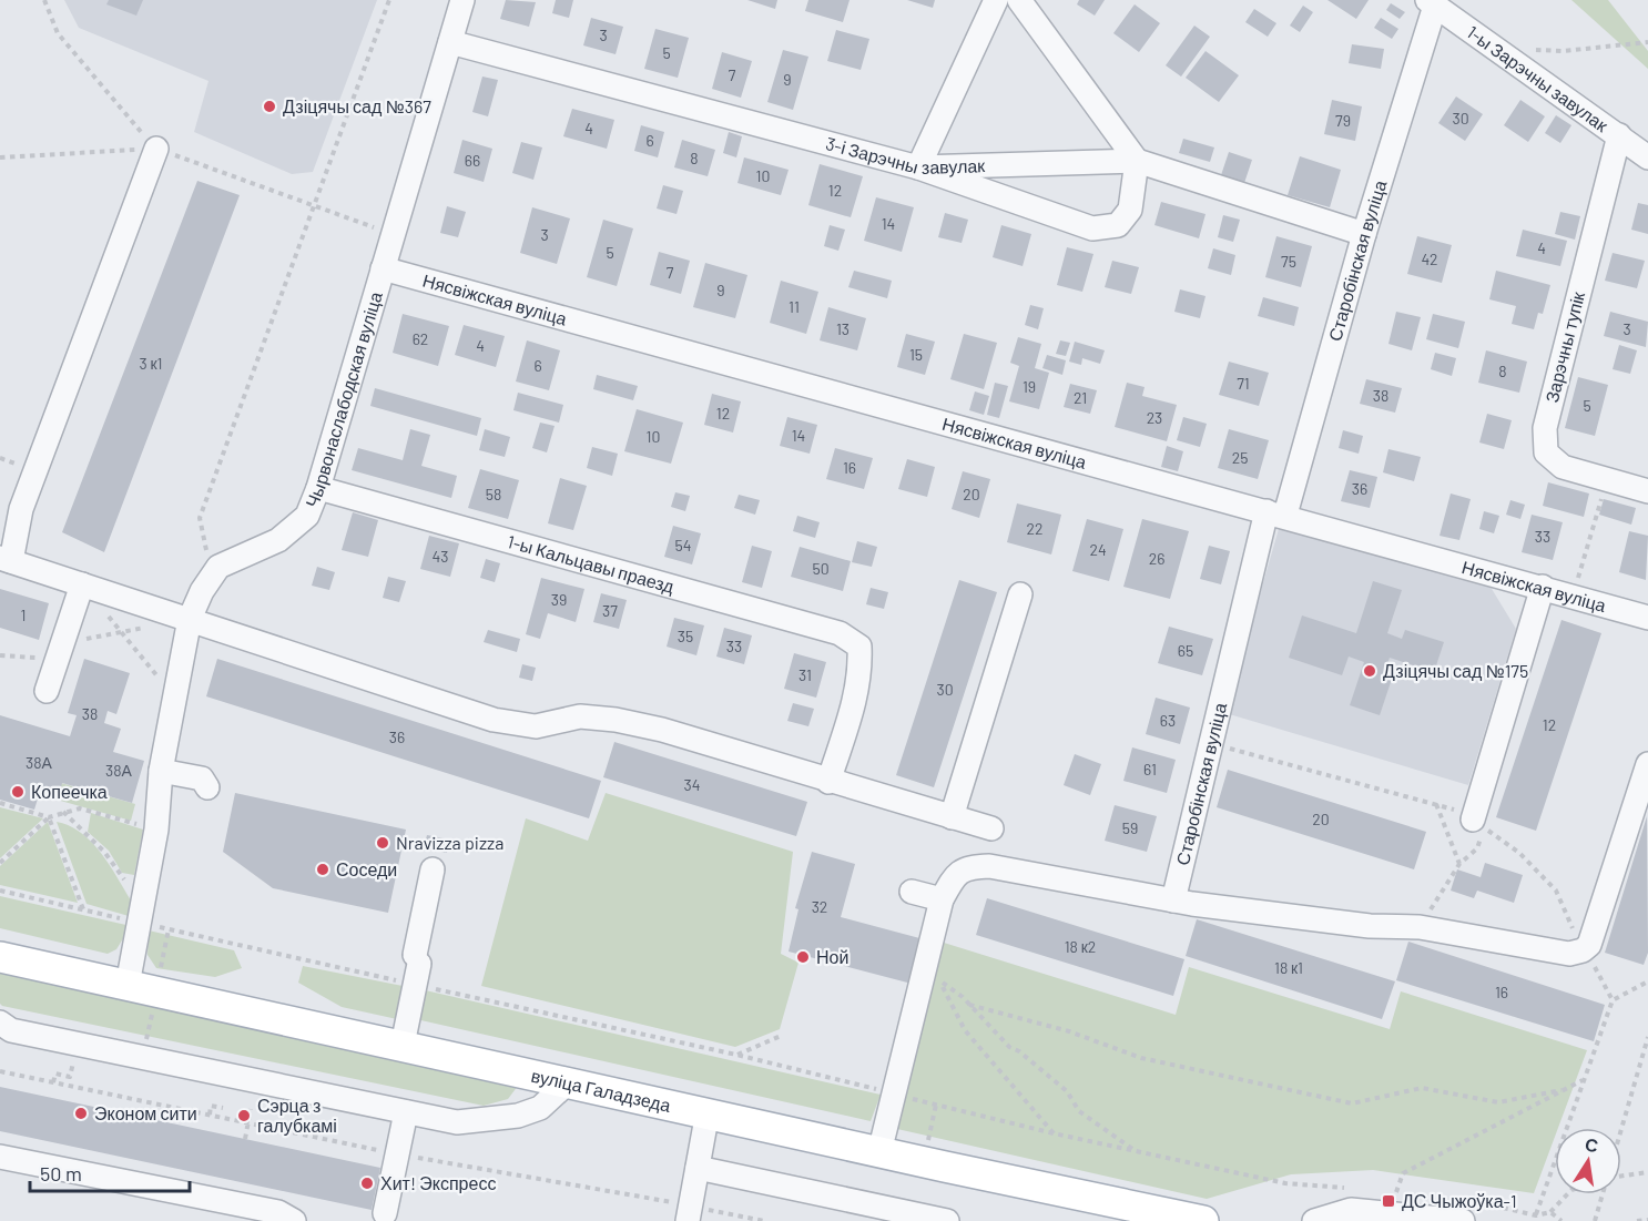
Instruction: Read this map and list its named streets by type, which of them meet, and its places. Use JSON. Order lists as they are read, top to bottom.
{
  "streets": {
    "main road": ["вуліца Галадзеда"],
    "street": [
      "1-ы Зарэчны завулак",
      "3-і Зарэчны завулак",
      "Старобінская вуліца",
      "Нясвіжская вуліца",
      "Зарэчны тупік",
      "Чырвонаслабодская вуліца",
      "1-ы Кальцавы праезд"
    ]
  },
  "crossings": [
    ["1-ы Зарэчны завулак", "Старобінская вуліца"],
    ["1-ы Зарэчны завулак", "Зарэчны тупік"],
    ["3-і Зарэчны завулак", "Старобінская вуліца"],
    ["3-і Зарэчны завулак", "Чырвонаслабодская вуліца"],
    ["Старобінская вуліца", "Нясвіжская вуліца"],
    ["Нясвіжская вуліца", "Чырвонаслабодская вуліца"],
    ["Чырвонаслабодская вуліца", "1-ы Кальцавы праезд"]
  ],
  "places": {
    "other": [
      "Дзіцячы сад №367",
      "Дзіцячы сад №175",
      "Копеечка",
      "Nravizza pizza",
      "Соседи",
      "Ной",
      "Эконом сити",
      "Сэрца з галубкамі",
      "Хит! Экспресс"
    ],
    "transit": ["ДС Чыжоўка-1"]
  },
  "house_numbers": [
    "3",
    "5",
    "7",
    "9",
    "30",
    "79",
    "4",
    "6",
    "8",
    "66",
    "10",
    "12",
    "14",
    "3",
    "4",
    "5",
    "42",
    "75",
    "7",
    "9",
    "11",
    "13",
    "3",
    "62",
    "4",
    "15",
    "3 к1",
    "6",
    "8",
    "71",
    "19",
    "38",
    "21",
    "5",
    "12",
    "23",
    "14",
    "10",
    "25",
    "16",
    "36",
    "58",
    "20",
    "22",
    "33",
    "54",
    "24",
    "43",
    "26",
    "50",
    "39",
    "37",
    "1",
    "35",
    "33",
    "65",
    "31",
    "30",
    "38",
    "63",
    "12",
    "36",
    "38А",
    "61",
    "38А",
    "34",
    "20",
    "59",
    "32",
    "18 к2",
    "18 к1",
    "16"
  ],
  "scale_bar": "50 m",
  "north": "top"
}
